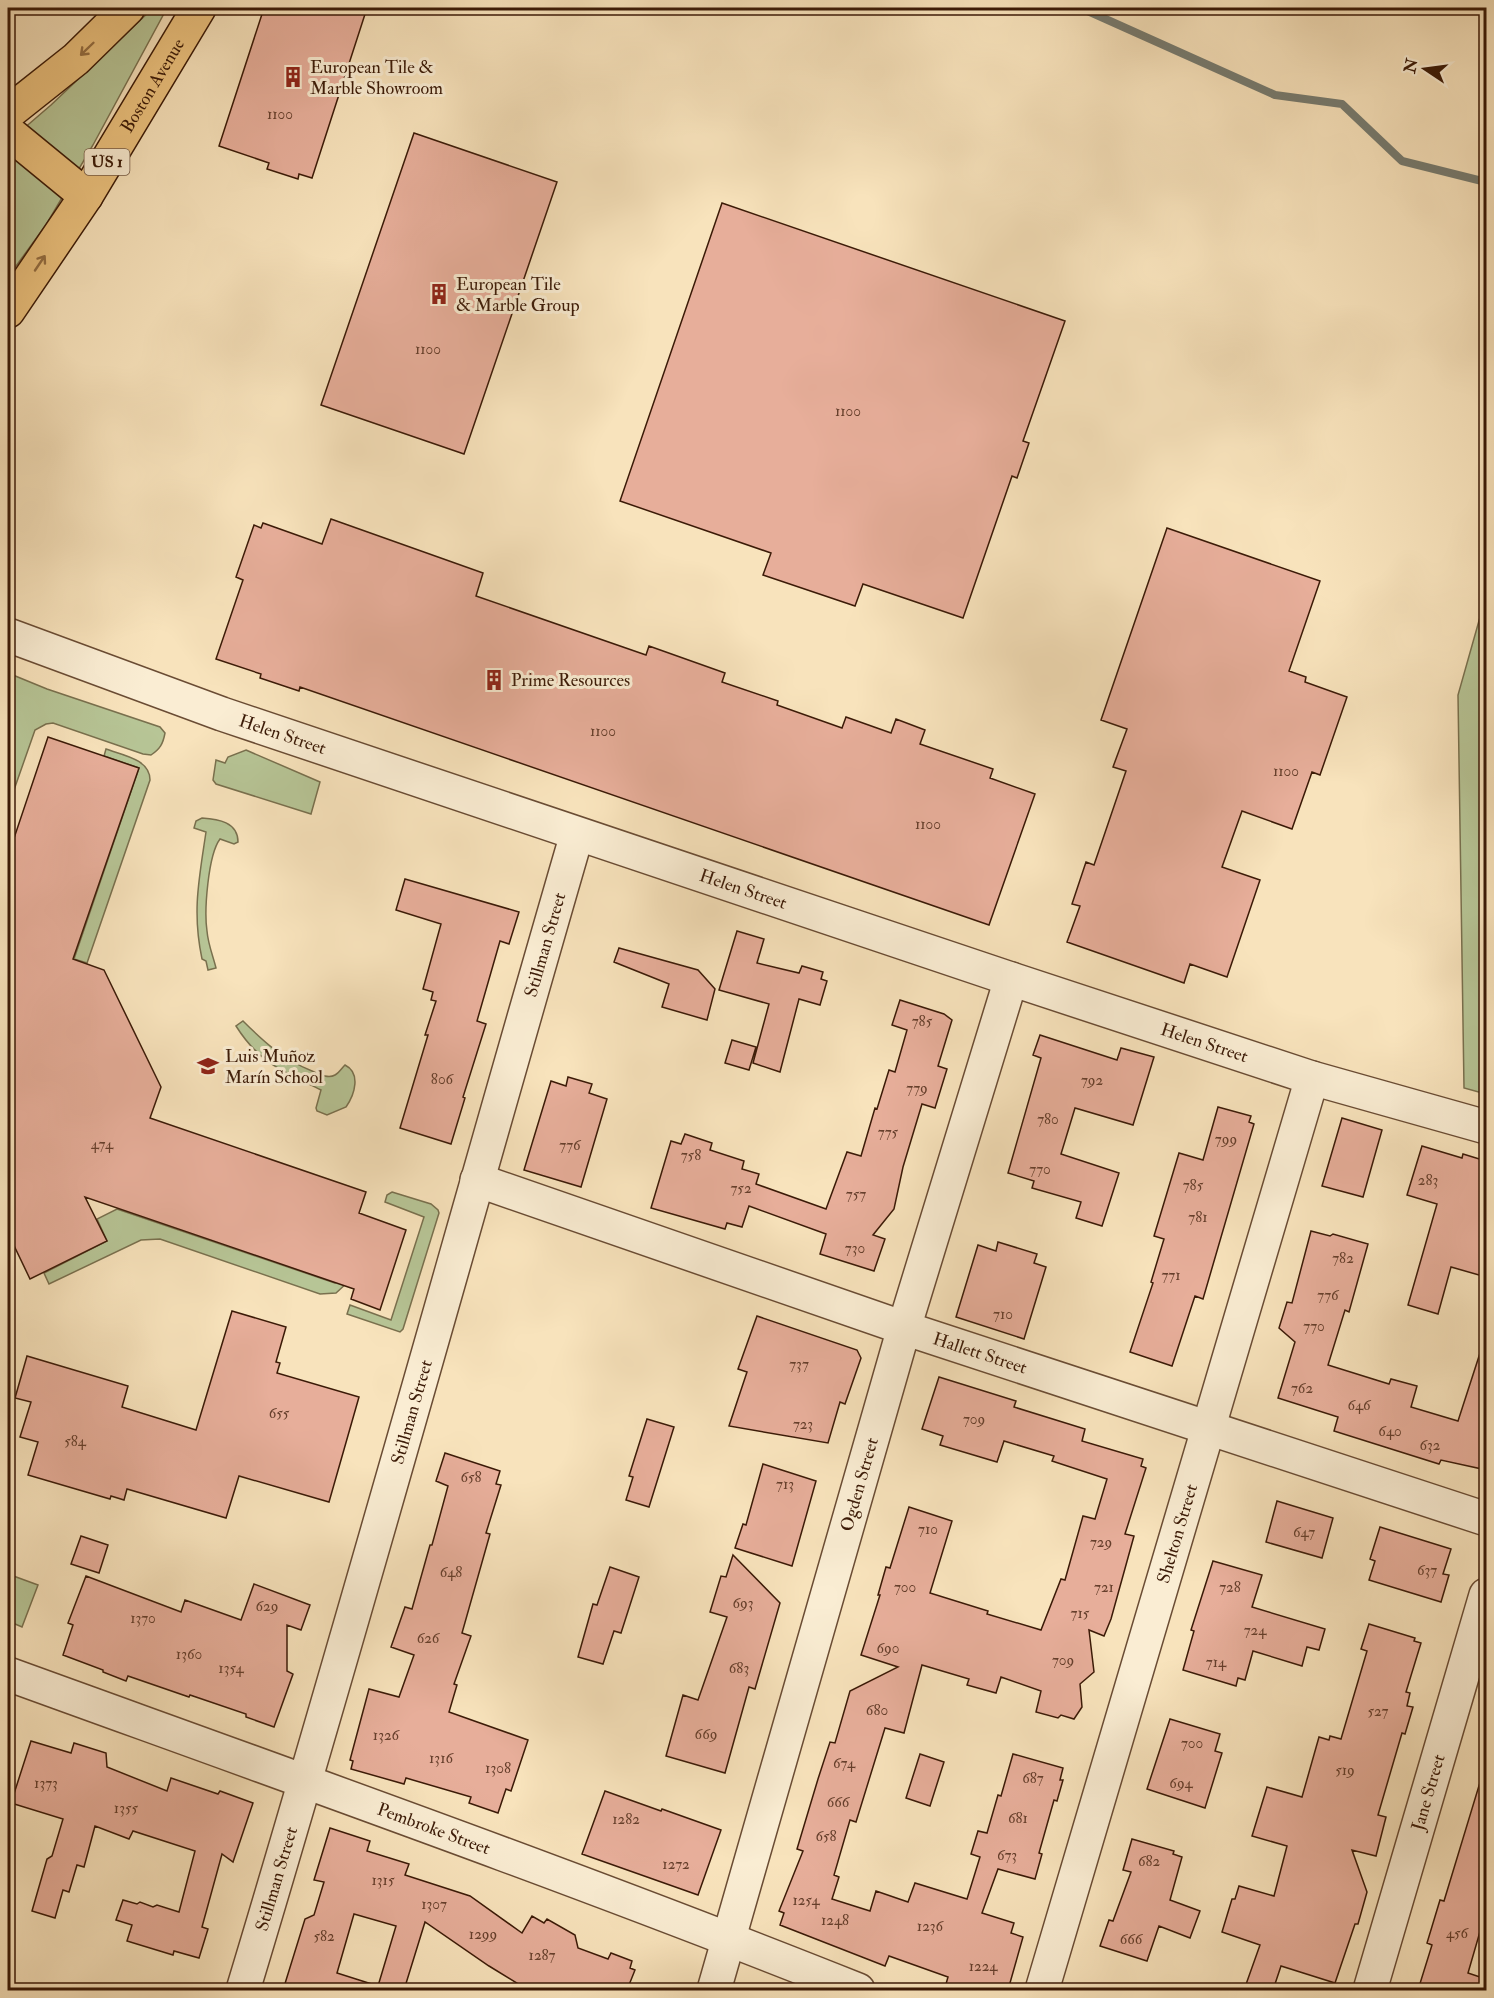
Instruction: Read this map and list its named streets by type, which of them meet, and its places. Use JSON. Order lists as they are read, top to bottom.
{
  "streets": {
    "main road": ["Boston Avenue", "US 1"],
    "street": [
      "Helen Street",
      "Stillman Street",
      "Hallett Street",
      "Ogden Street",
      "Shelton Street",
      "Jane Street",
      "Pembroke Street"
    ]
  },
  "crossings": [
    ["Helen Street", "Stillman Street"],
    ["Helen Street", "Ogden Street"],
    ["Helen Street", "Shelton Street"],
    ["Stillman Street", "Hallett Street"],
    ["Stillman Street", "Pembroke Street"],
    ["Hallett Street", "Ogden Street"],
    ["Hallett Street", "Shelton Street"],
    ["Ogden Street", "Pembroke Street"]
  ],
  "one_way": ["Boston Avenue"],
  "places": {
    "building": ["European Tile & Marble Showroom", "European Tile & Marble Group", "Prime Resources"],
    "school or university": ["Luis Muñoz Marín School"]
  },
  "house_numbers": [
    "1100",
    "1100",
    "1100",
    "1100",
    "1100",
    "1100",
    "785",
    "806",
    "792",
    "779",
    "780",
    "775",
    "799",
    "474",
    "776",
    "758",
    "770",
    "283",
    "785",
    "752",
    "757",
    "781",
    "730",
    "782",
    "771",
    "776",
    "710",
    "770",
    "737",
    "762",
    "646",
    "655",
    "709",
    "723",
    "640",
    "584",
    "632",
    "658",
    "713",
    "710",
    "647",
    "729",
    "637",
    "648",
    "700",
    "721",
    "728",
    "693",
    "629",
    "715",
    "1370",
    "724",
    "626",
    "690",
    "1360",
    "709",
    "714",
    "1354",
    "683",
    "680",
    "527",
    "669",
    "1326",
    "700",
    "1316",
    "674",
    "1308",
    "519",
    "687",
    "1373",
    "694",
    "666",
    "1355",
    "681",
    "1282",
    "658",
    "673",
    "682",
    "1272",
    "1315",
    "1254",
    "1307",
    "1248",
    "1236",
    "456",
    "1299",
    "582",
    "666",
    "1287",
    "1224"
  ],
  "north": "left"
}
